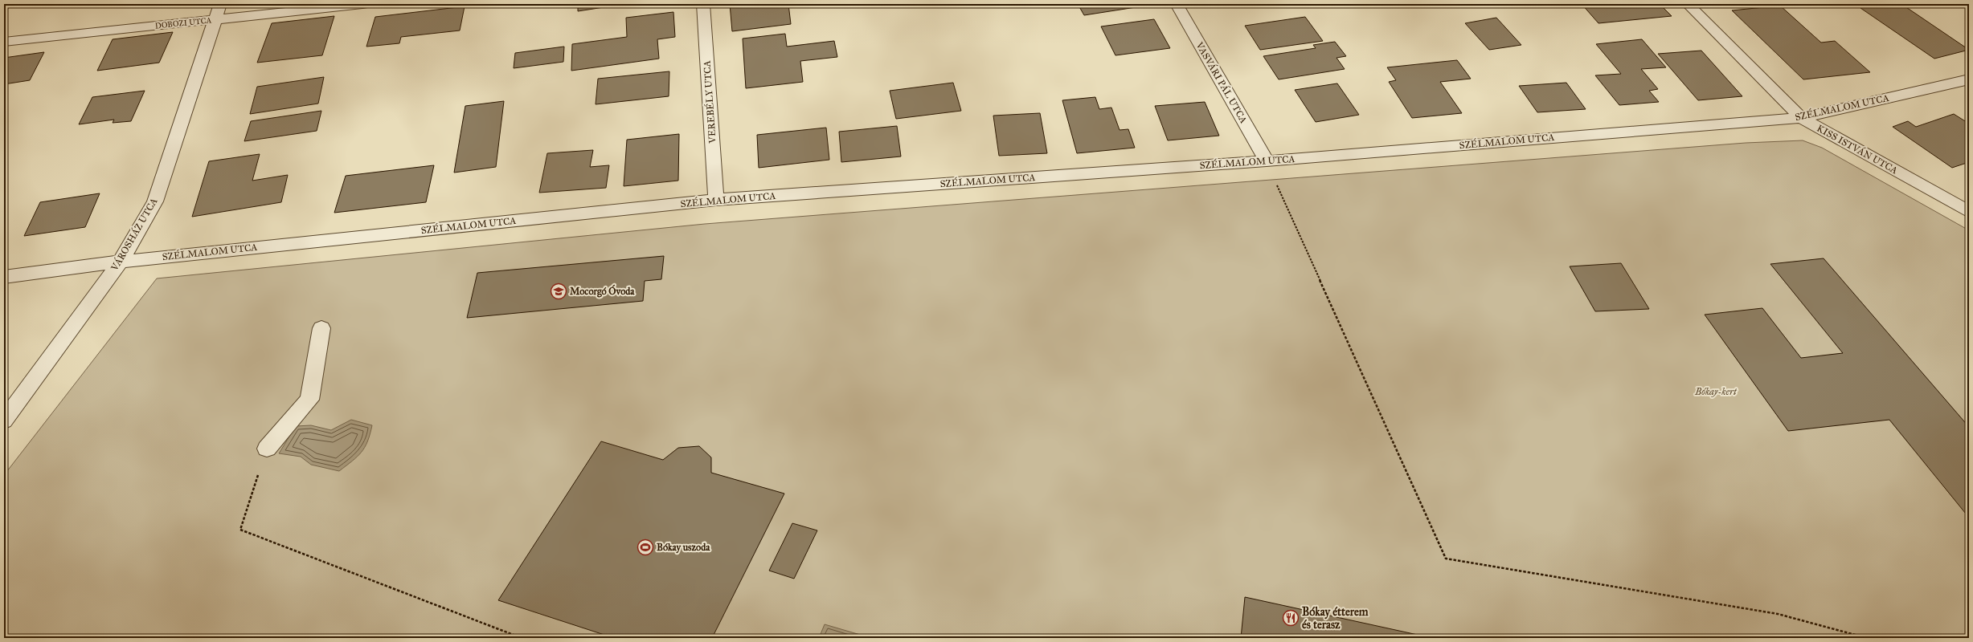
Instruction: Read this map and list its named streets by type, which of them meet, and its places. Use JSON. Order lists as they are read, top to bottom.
{
  "streets": {
    "street": [
      "DOBOZI UTCA",
      "VASVÁRI PÁL UTCA",
      "VEREBÉLY UTCA",
      "SZÉLMALOM UTCA",
      "KISS ISTVÁN UTCA",
      "VÁROSHÁZ UTCA"
    ]
  },
  "crossings": [
    ["DOBOZI UTCA", "VÁROSHÁZ UTCA"],
    ["VASVÁRI PÁL UTCA", "SZÉLMALOM UTCA"],
    ["VEREBÉLY UTCA", "SZÉLMALOM UTCA"],
    ["SZÉLMALOM UTCA", "KISS ISTVÁN UTCA"],
    ["SZÉLMALOM UTCA", "VÁROSHÁZ UTCA"]
  ],
  "parks": ["Bókay-kert"],
  "places": {
    "school or university": ["Mocorgó Óvoda"],
    "sports": ["Bókay uszoda"],
    "restaurant": ["Bókay étterem és terasz"]
  }
}
